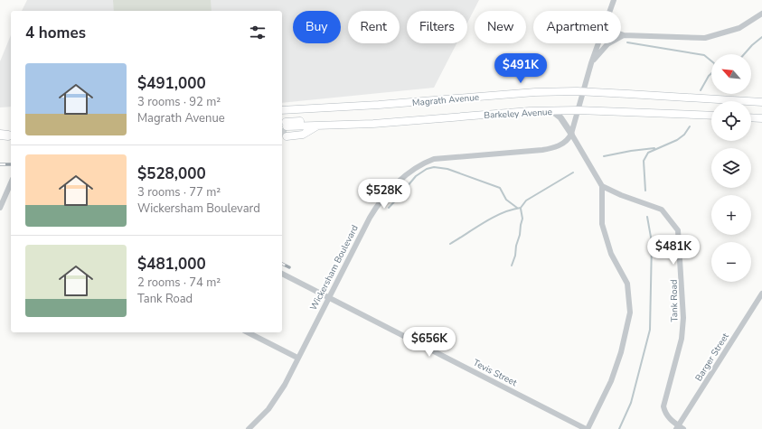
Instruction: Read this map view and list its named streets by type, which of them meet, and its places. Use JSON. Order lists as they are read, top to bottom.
{
  "streets": {
    "main road": ["Magrath Avenue", "Barkeley Avenue"],
    "street": [
      "Wickersham Boulevard",
      "Tank Road",
      "Barger Street",
      "Tevis Street"
    ]
  },
  "crossings": [
    ["Wickersham Boulevard", "Tevis Street"],
    ["Tank Road", "Barger Street"]
  ],
  "north": "top left",
  "page": {
    "chip": [
      "Buy",
      "Rent",
      "Filters",
      "New",
      "Apartment"
    ],
    "heading": "4 homes",
    "price": [
      "$491K",
      "$528K",
      "$481K",
      "$656K"
    ],
    "map_buttons": ["+", "−"],
    "list": [
      {
        "name": "$491,000",
        "note": "3 rooms · 92 m² · Magrath Avenue"
      },
      {
        "name": "$528,000",
        "note": "3 rooms · 77 m² · Wickersham Boulevard"
      },
      {
        "name": "$481,000",
        "note": "2 rooms · 74 m² · Tank Road"
      }
    ]
  }
}
